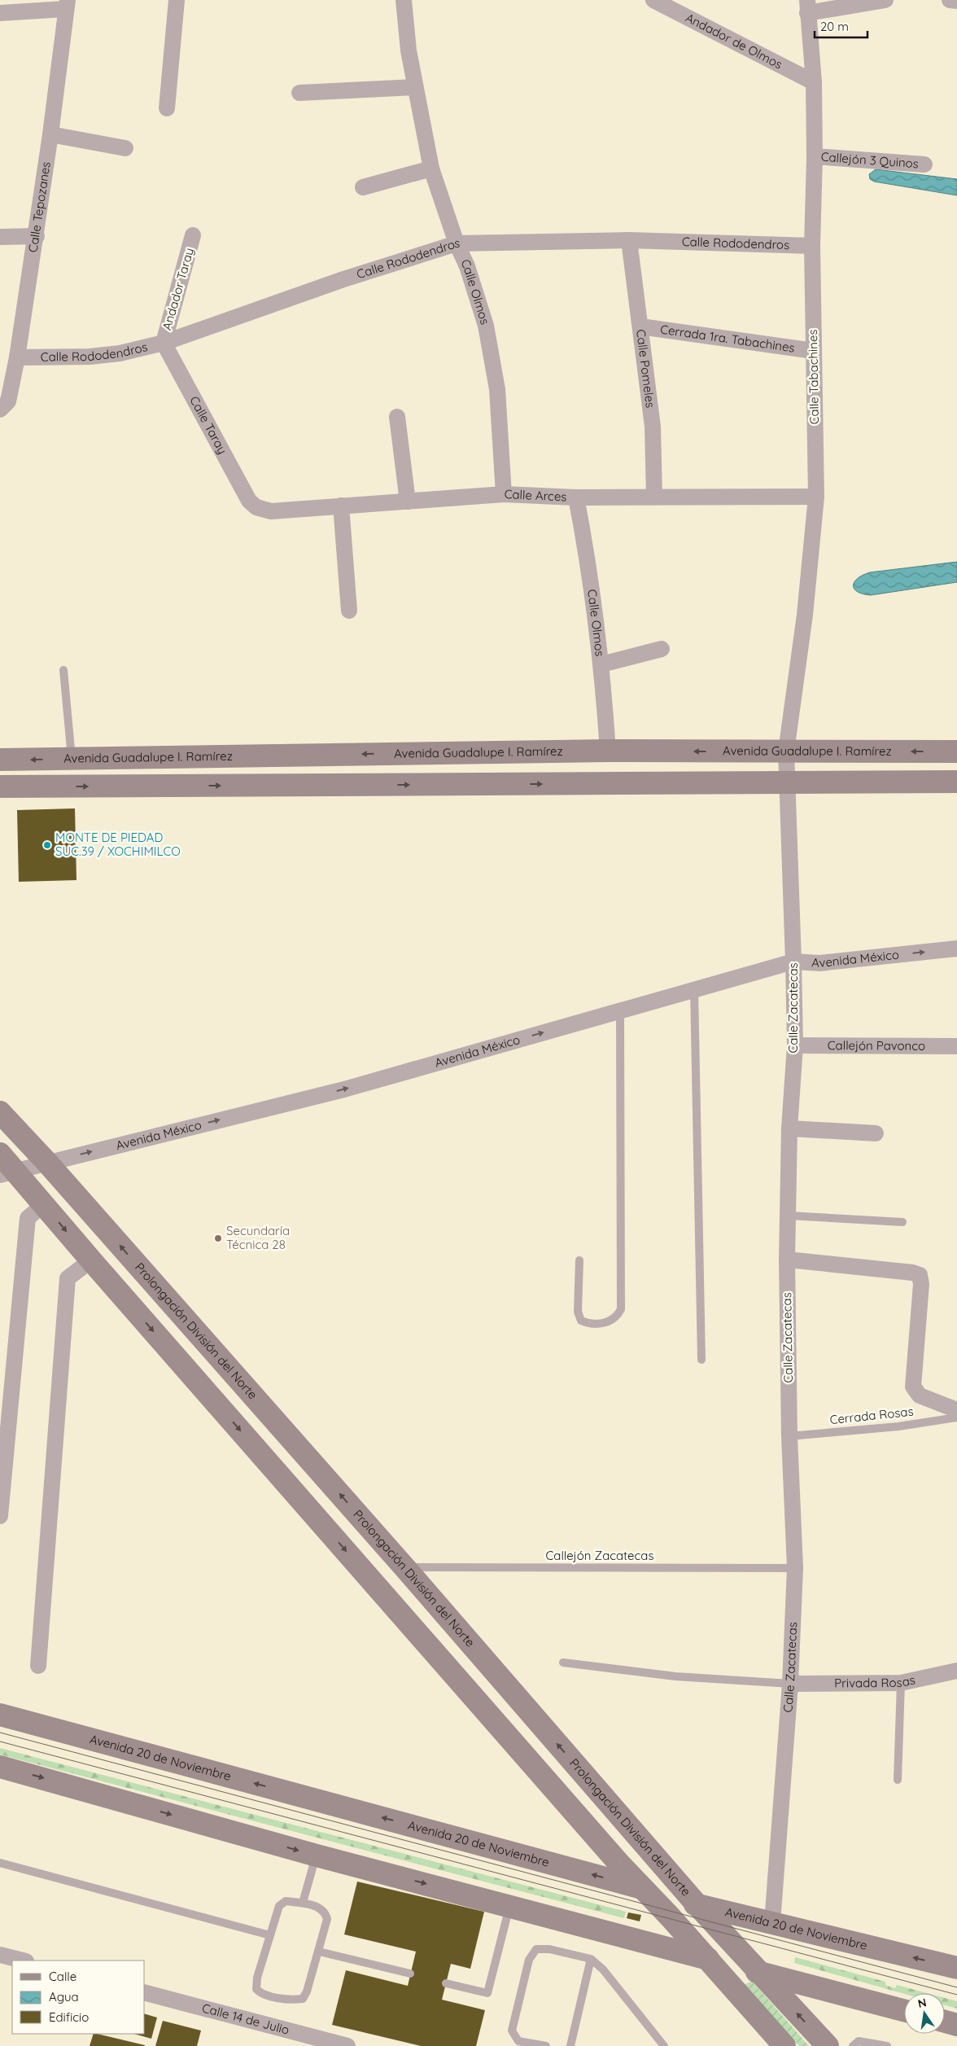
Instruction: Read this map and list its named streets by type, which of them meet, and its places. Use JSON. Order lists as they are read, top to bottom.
{
  "streets": {
    "main road": ["Avenida Guadalupe I. Ramírez", "Prolongación División del Norte", "Avenida 20 de Noviembre"],
    "street": [
      "Andador de Olmos",
      "Callejón 3 Quinos",
      "Calle Tepozanes",
      "Calle Rododendros",
      "Andador Taray",
      "Calle Olmos",
      "Cerrada 1ra. Tabachines",
      "Calle Pomeles",
      "Calle Tabachines",
      "Calle Taray",
      "Calle Arces",
      "Avenida México",
      "Calle Zacatecas",
      "Callejón Pavonco",
      "Privada Rosas",
      "Calle 14 de Julio"
    ],
    "lane": ["Cerrada Rosas", "Callejón Zacatecas"]
  },
  "crossings": [
    ["Andador de Olmos", "Calle Tabachines"],
    ["Callejón 3 Quinos", "Calle Tabachines"],
    ["Calle Tepozanes", "Calle Rododendros"],
    ["Calle Rododendros", "Andador Taray"],
    ["Calle Rododendros", "Calle Olmos"],
    ["Calle Rododendros", "Calle Pomeles"],
    ["Calle Rododendros", "Calle Tabachines"],
    ["Calle Rododendros", "Calle Taray"],
    ["Andador Taray", "Calle Taray"],
    ["Calle Olmos", "Calle Arces"],
    ["Calle Olmos", "Avenida Guadalupe I. Ramírez"],
    ["Cerrada 1ra. Tabachines", "Calle Pomeles"],
    ["Cerrada 1ra. Tabachines", "Calle Tabachines"],
    ["Calle Pomeles", "Calle Arces"],
    ["Calle Tabachines", "Calle Arces"],
    ["Calle Tabachines", "Avenida Guadalupe I. Ramírez"],
    ["Calle Tabachines", "Calle Zacatecas"],
    ["Calle Taray", "Calle Arces"],
    ["Avenida Guadalupe I. Ramírez", "Calle Zacatecas"],
    ["Avenida México", "Calle Zacatecas"],
    ["Avenida México", "Prolongación División del Norte"],
    ["Calle Zacatecas", "Callejón Pavonco"],
    ["Calle Zacatecas", "Cerrada Rosas"],
    ["Calle Zacatecas", "Callejón Zacatecas"],
    ["Calle Zacatecas", "Privada Rosas"],
    ["Calle Zacatecas", "Avenida 20 de Noviembre"],
    ["Prolongación División del Norte", "Callejón Zacatecas"],
    ["Prolongación División del Norte", "Avenida 20 de Noviembre"]
  ],
  "one_way": ["Avenida México"],
  "places": ["MONTE DE PIEDAD SUC.39 / XOCHIMILCO", "Secundaría Técnica 28"],
  "legend": ["Calle", "Agua", "Edificio"],
  "scale_bar": "20 m",
  "north": "top"
}
